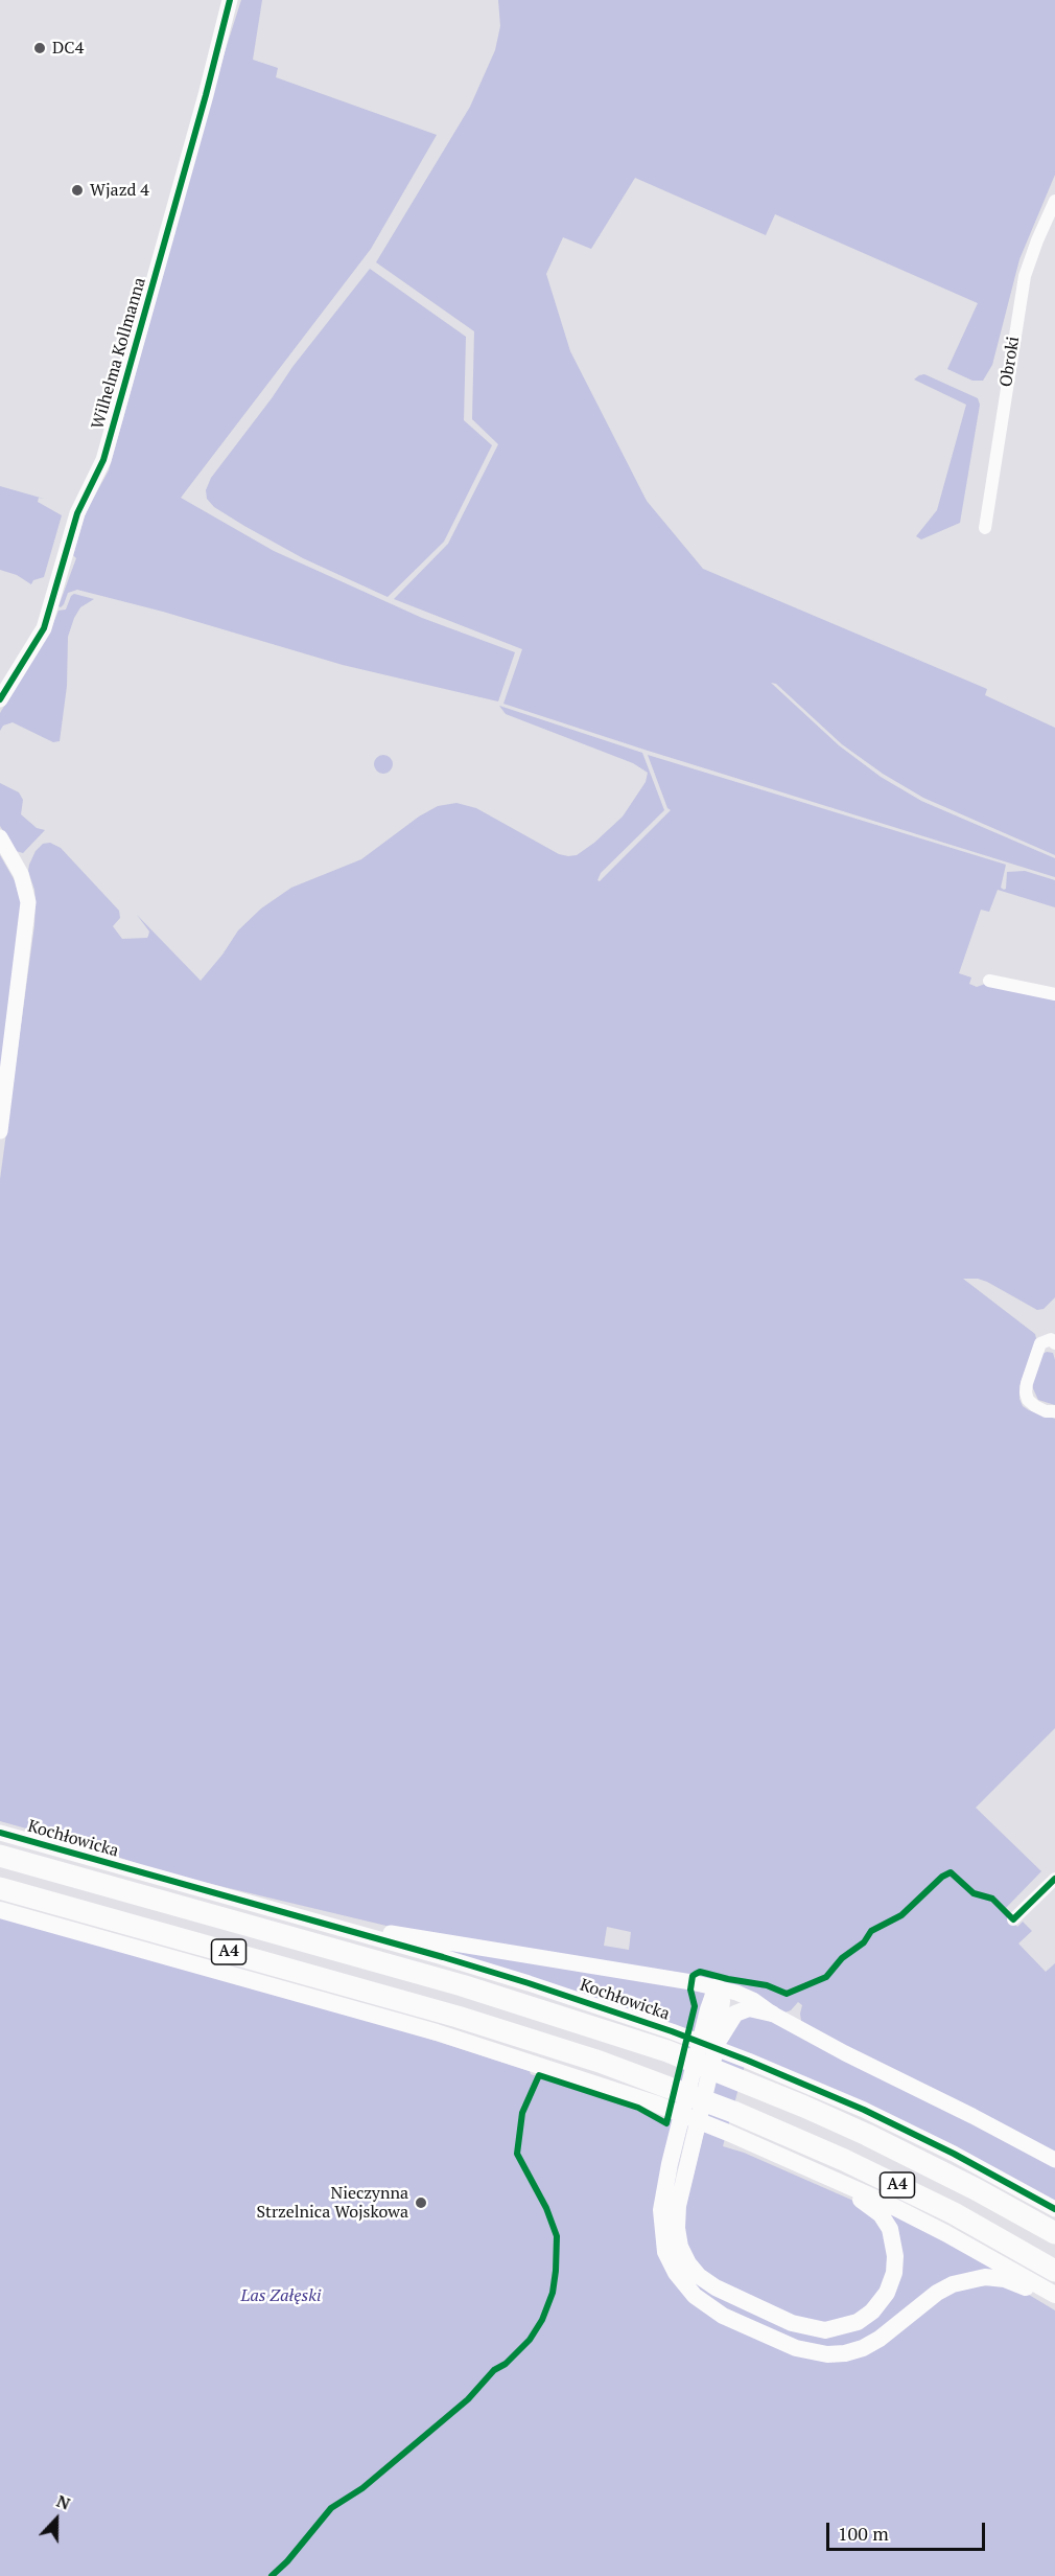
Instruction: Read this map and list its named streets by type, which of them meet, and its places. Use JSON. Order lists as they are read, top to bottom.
{
  "streets": {
    "highway": ["A4"],
    "street": ["Wilhelma Kollmanna", "Obroki", "Kochłowicka"]
  },
  "crossings": [
    ["Kochłowicka", "A4"]
  ],
  "parks": ["Las Załęski"],
  "places": ["DC4", "Wjazd 4", "Nieczynna Strzelnica Wojskowa"],
  "scale_bar": "100 m",
  "north": "top"
}
